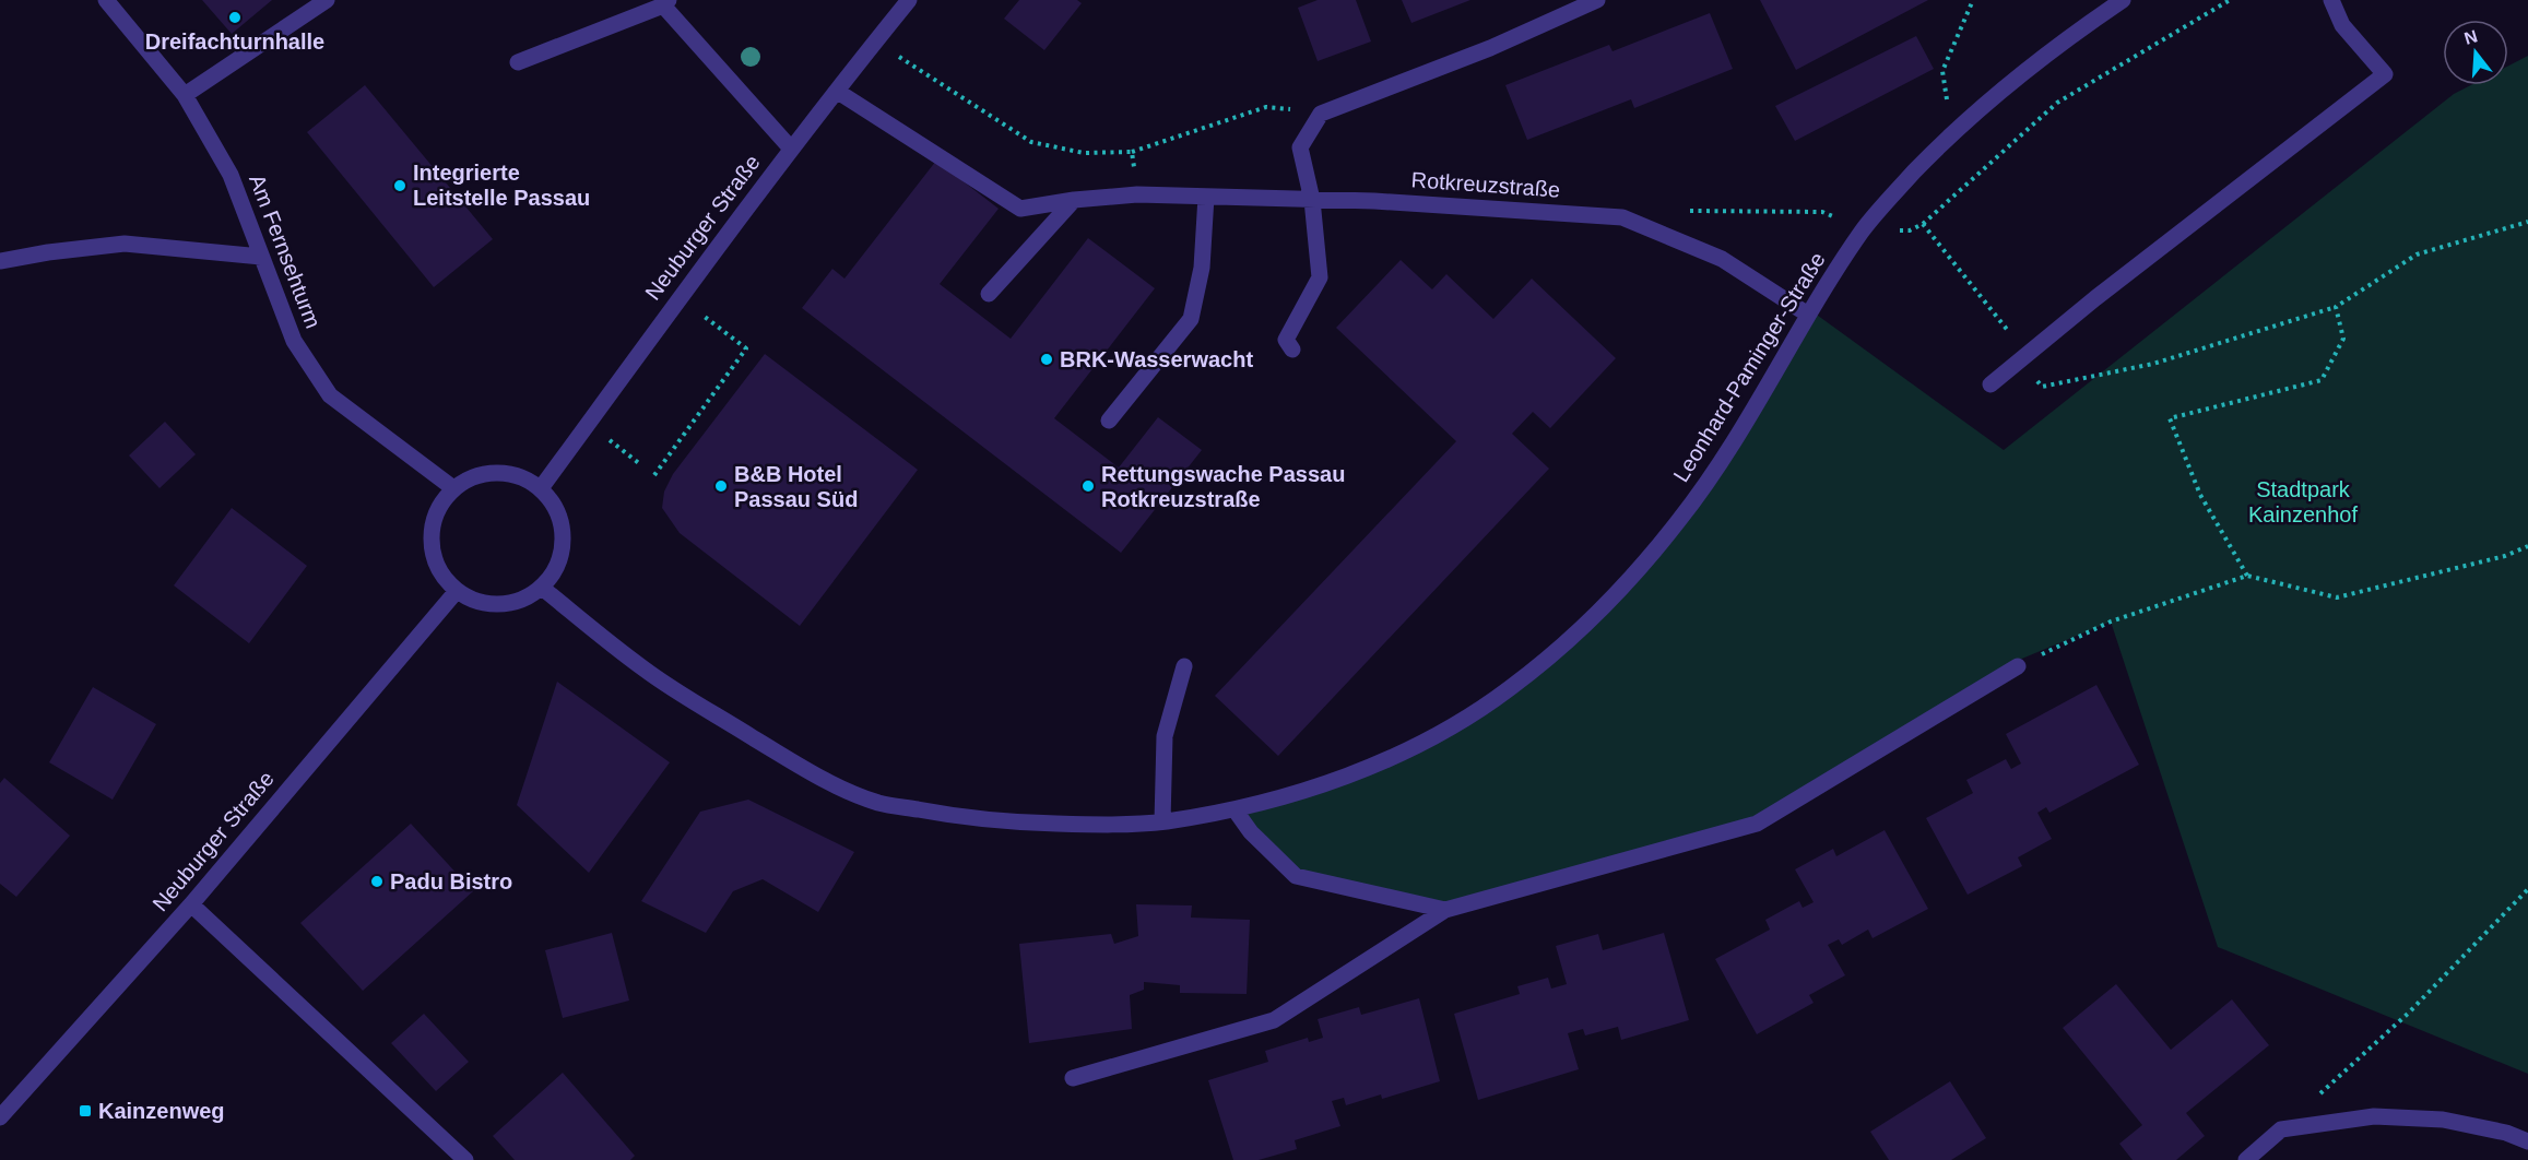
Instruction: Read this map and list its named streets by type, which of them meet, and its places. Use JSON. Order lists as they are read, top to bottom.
{
  "streets": {
    "street": [
      "Rotkreuzstraße",
      "Neuburger Straße",
      "Am Fernsehturm",
      "Leonhard-Paminger-Straße"
    ]
  },
  "crossings": [
    ["Rotkreuzstraße", "Neuburger Straße"],
    ["Rotkreuzstraße", "Leonhard-Paminger-Straße"],
    ["Neuburger Straße", "Am Fernsehturm"],
    ["Neuburger Straße", "Leonhard-Paminger-Straße"],
    ["Am Fernsehturm", "Leonhard-Paminger-Straße"]
  ],
  "parks": ["Stadtpark Kainzenhof"],
  "places": {
    "other": [
      "Dreifachturnhalle",
      "Integrierte Leitstelle Passau",
      "BRK-Wasserwacht",
      "B&B Hotel Passau Süd",
      "Rettungswache Passau Rotkreuzstraße",
      "Padu Bistro"
    ],
    "transit": ["Kainzenweg"]
  },
  "north": "top"
}
